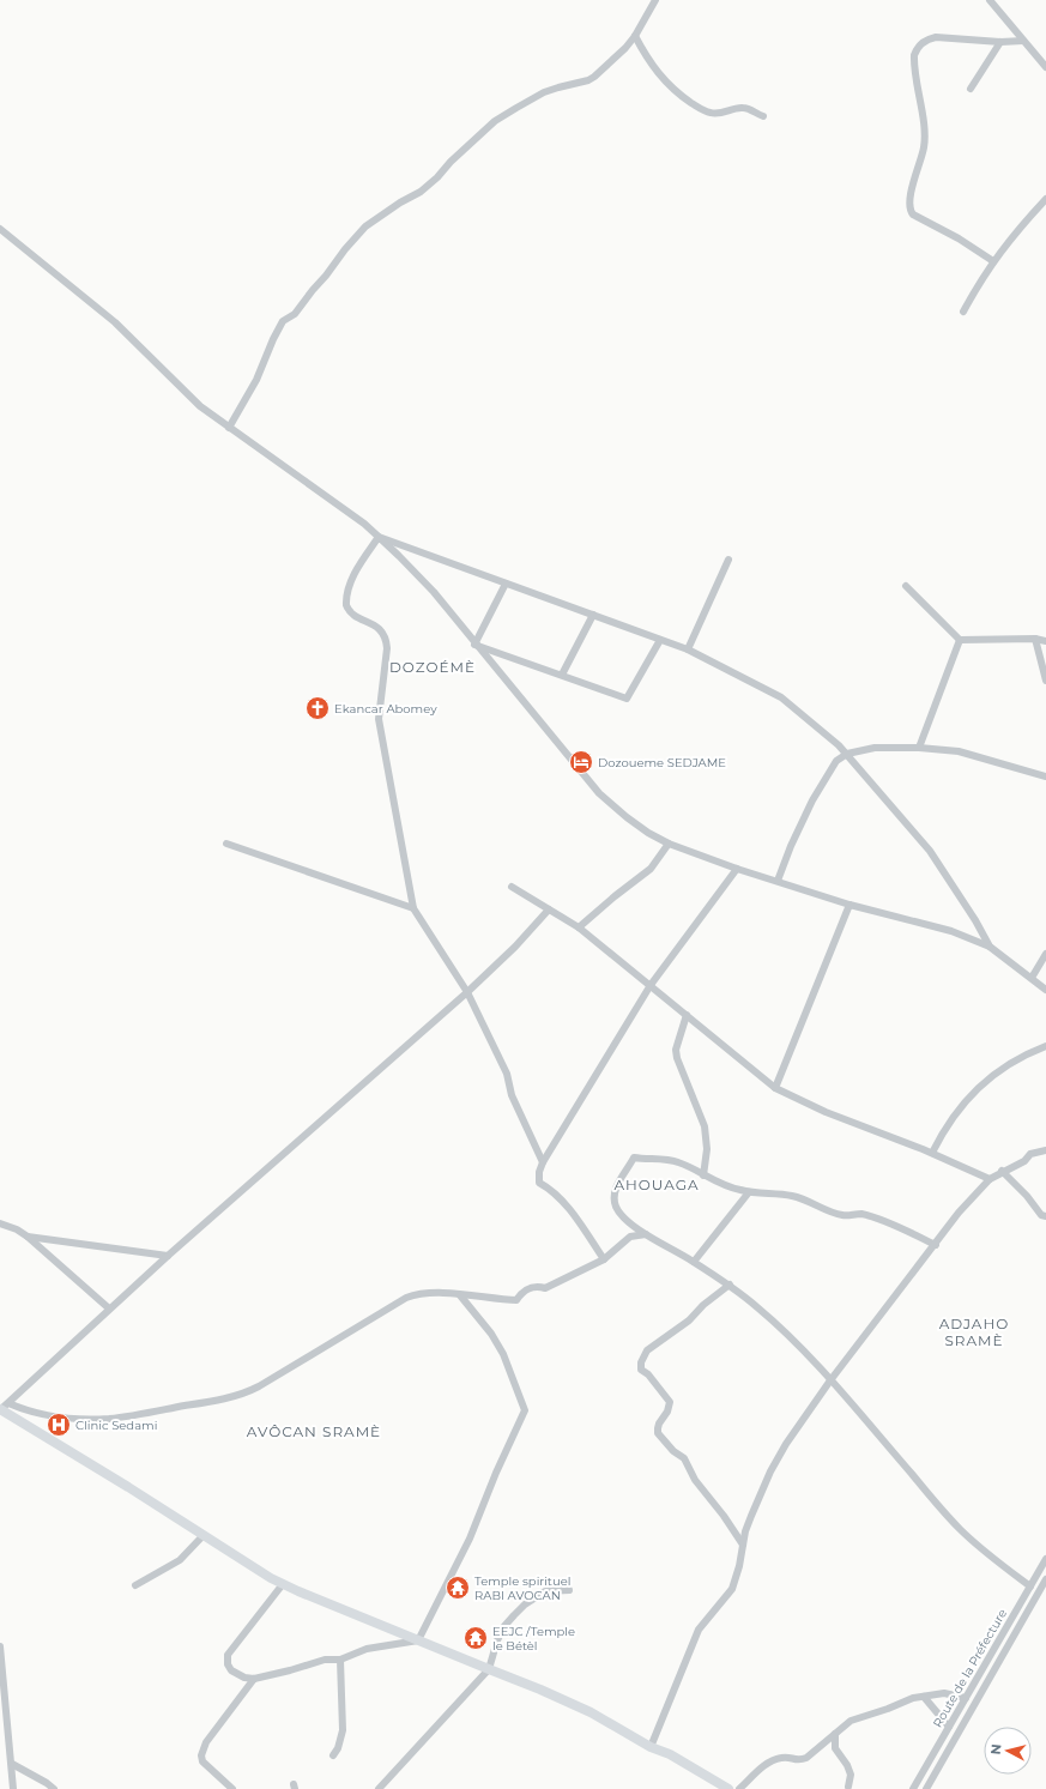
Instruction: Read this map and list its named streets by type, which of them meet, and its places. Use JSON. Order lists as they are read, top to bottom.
{
  "streets": {
    "street": ["Route de la Préfecture"]
  },
  "districts": [
    "DOZOÉMÈ",
    "AHOUAGA",
    "ADJAHO SRAMÈ",
    "AVÔCAN SRAMÈ"
  ],
  "places": {
    "church": ["Ekancar Abomey"],
    "hotel": ["Dozoueme SEDJAME"],
    "hospital": ["Clinic Sedami"],
    "temple": ["Temple spirituel RABI AVOCAN", "EEJC /Temple le Bétèl"]
  },
  "north": "left"
}
